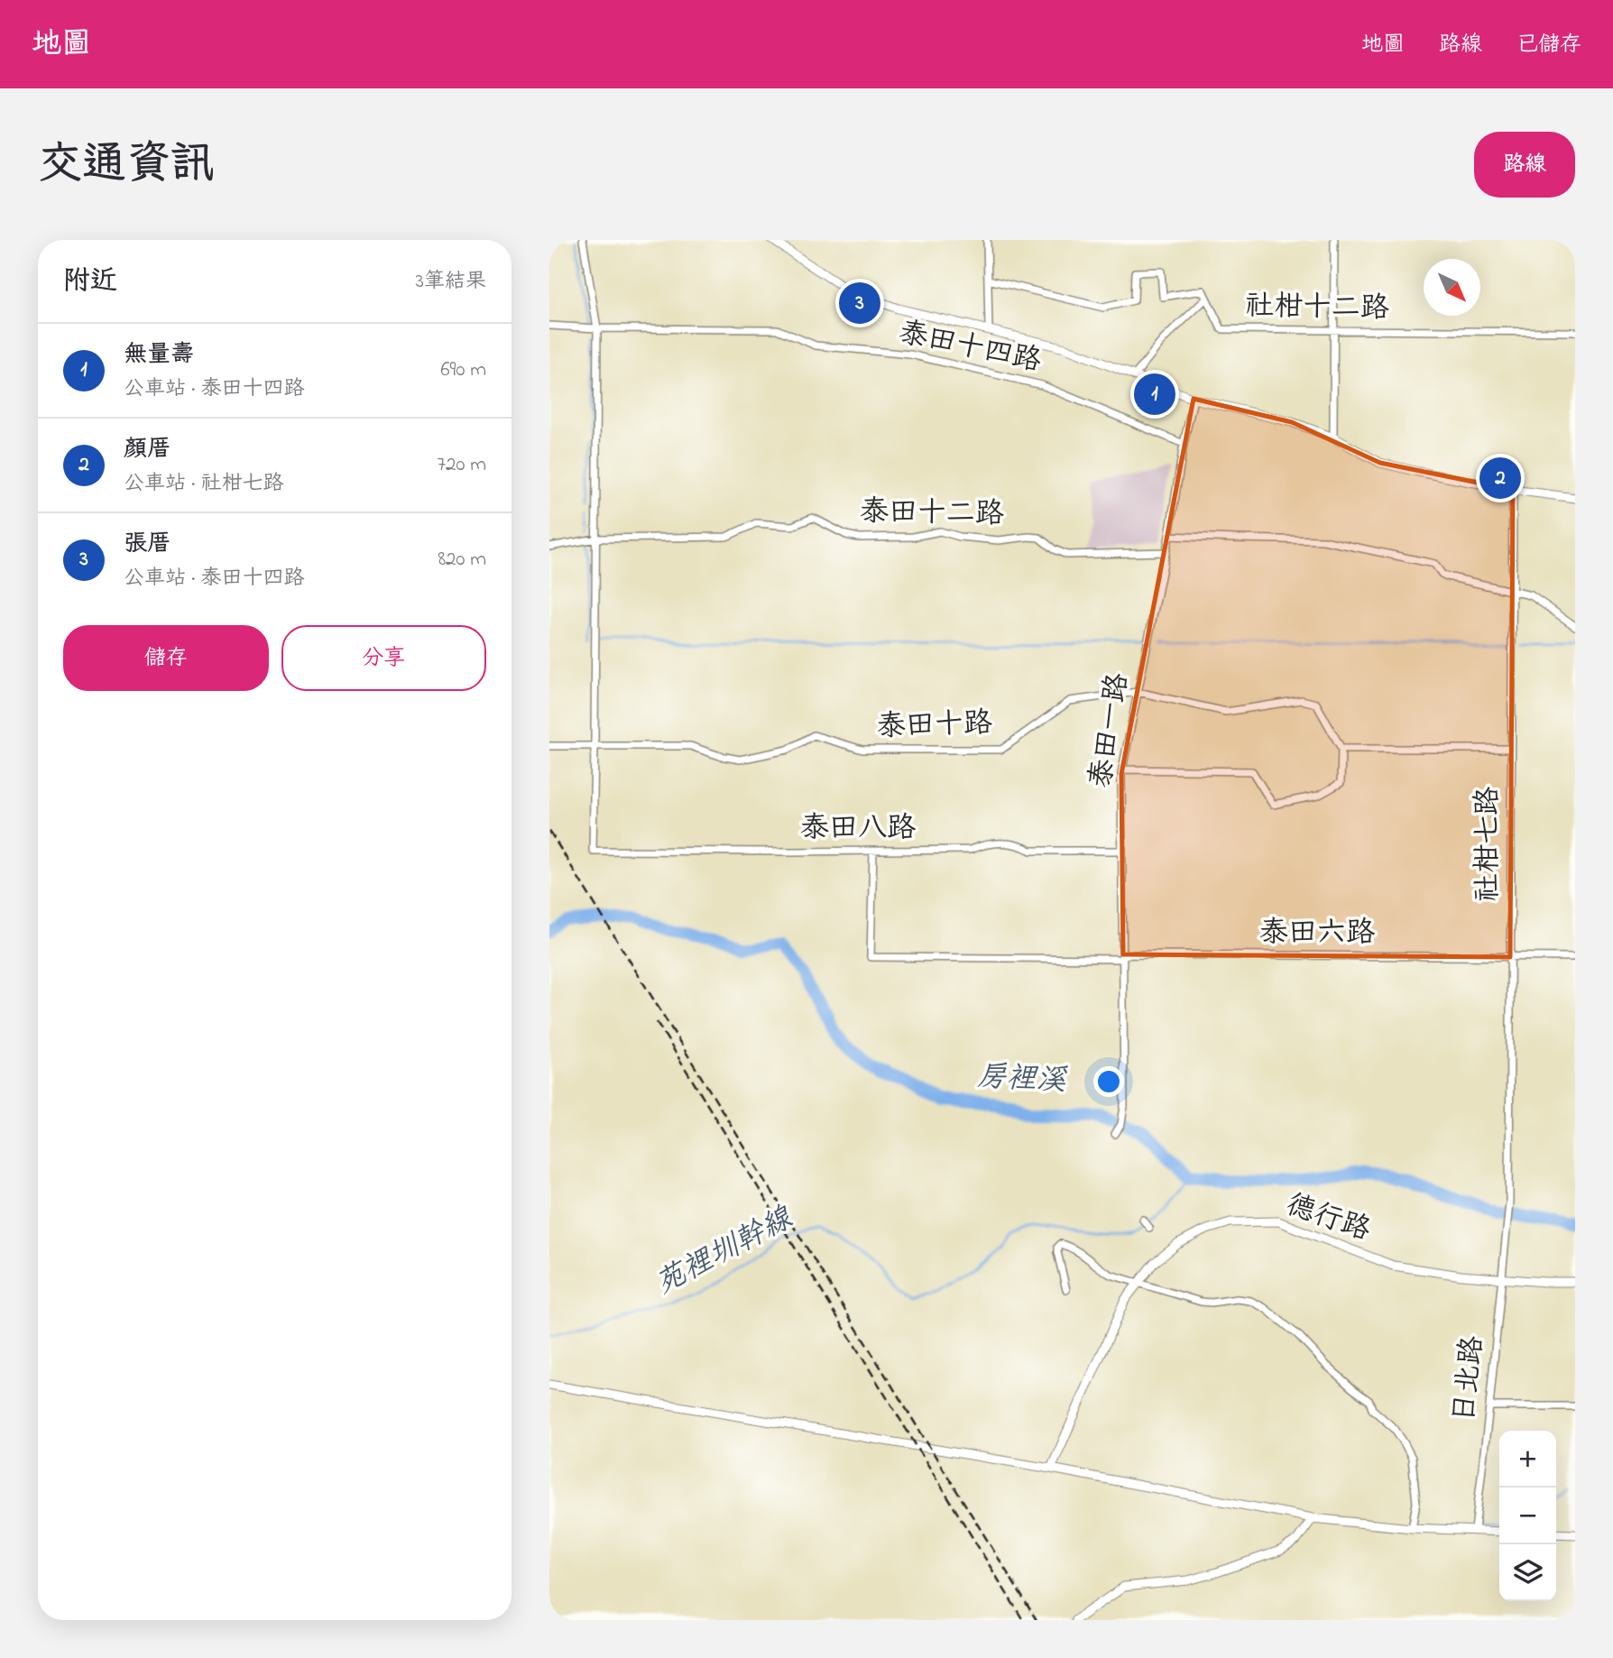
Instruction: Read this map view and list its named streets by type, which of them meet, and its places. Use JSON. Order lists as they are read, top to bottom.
{
  "streets": {
    "street": [
      "社柑十二路",
      "泰田十四路",
      "泰田十二路",
      "泰田十路",
      "泰田一路",
      "泰田八路",
      "社柑七路",
      "泰田六路",
      "德行路",
      "日北路"
    ]
  },
  "crossings": [
    ["泰田十四路", "泰田一路"],
    ["泰田十二路", "泰田一路"],
    ["泰田十路", "泰田一路"],
    ["泰田十路", "泰田八路"],
    ["泰田一路", "泰田八路"],
    ["泰田一路", "泰田六路"],
    ["泰田八路", "泰田六路"],
    ["社柑七路", "泰田六路"],
    ["社柑七路", "日北路"],
    ["德行路", "日北路"]
  ],
  "water": ["房裡溪", "苑裡圳幹線"],
  "north": "bottom right",
  "page": {
    "header": "地圖",
    "nav": ["地圖", "路線", "已儲存"],
    "title": "交通資訊",
    "buttons": [
      "路線",
      ["儲存", "分享"]
    ],
    "heading": ["附近", "3筆結果"],
    "pins": ["3", "1", "2"],
    "list": [
      {
        "mark": "1",
        "name": "無量壽",
        "note": "公車站 · 泰田十四路",
        "value": "690 m"
      },
      {
        "mark": "2",
        "name": "顏厝",
        "note": "公車站 · 社柑七路",
        "value": "720 m"
      },
      {
        "mark": "3",
        "name": "張厝",
        "note": "公車站 · 泰田十四路",
        "value": "820 m"
      }
    ],
    "map_buttons": ["+", "−"]
  }
}
